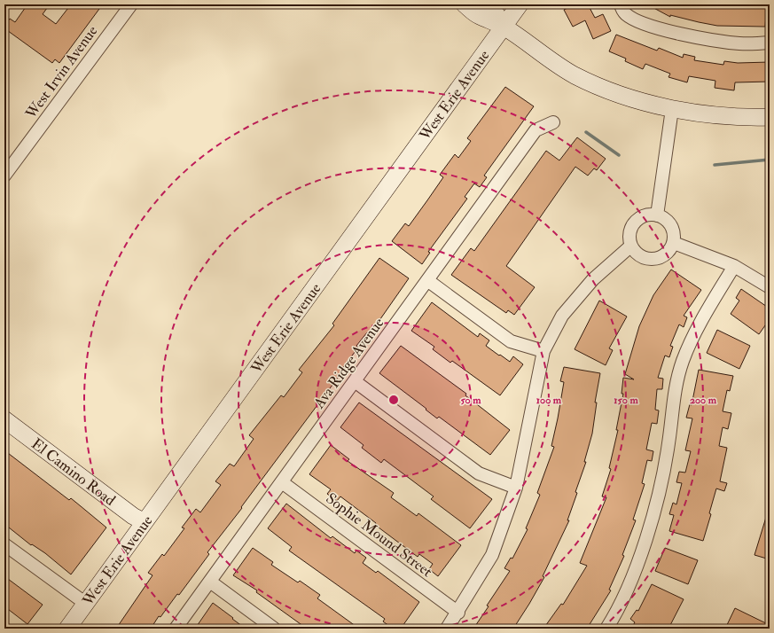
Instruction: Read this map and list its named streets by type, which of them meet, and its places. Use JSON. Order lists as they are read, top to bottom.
{
  "streets": {
    "street": [
      "West Irvin Avenue",
      "West Erie Avenue",
      "Ava Ridge Avenue",
      "El Camino Road",
      "Sophie Mound Street"
    ]
  },
  "crossings": [
    ["West Erie Avenue", "El Camino Road"],
    ["Ava Ridge Avenue", "Sophie Mound Street"]
  ],
  "rings": [
    "50 m",
    "100 m",
    "150 m",
    "200 m"
  ]
}
